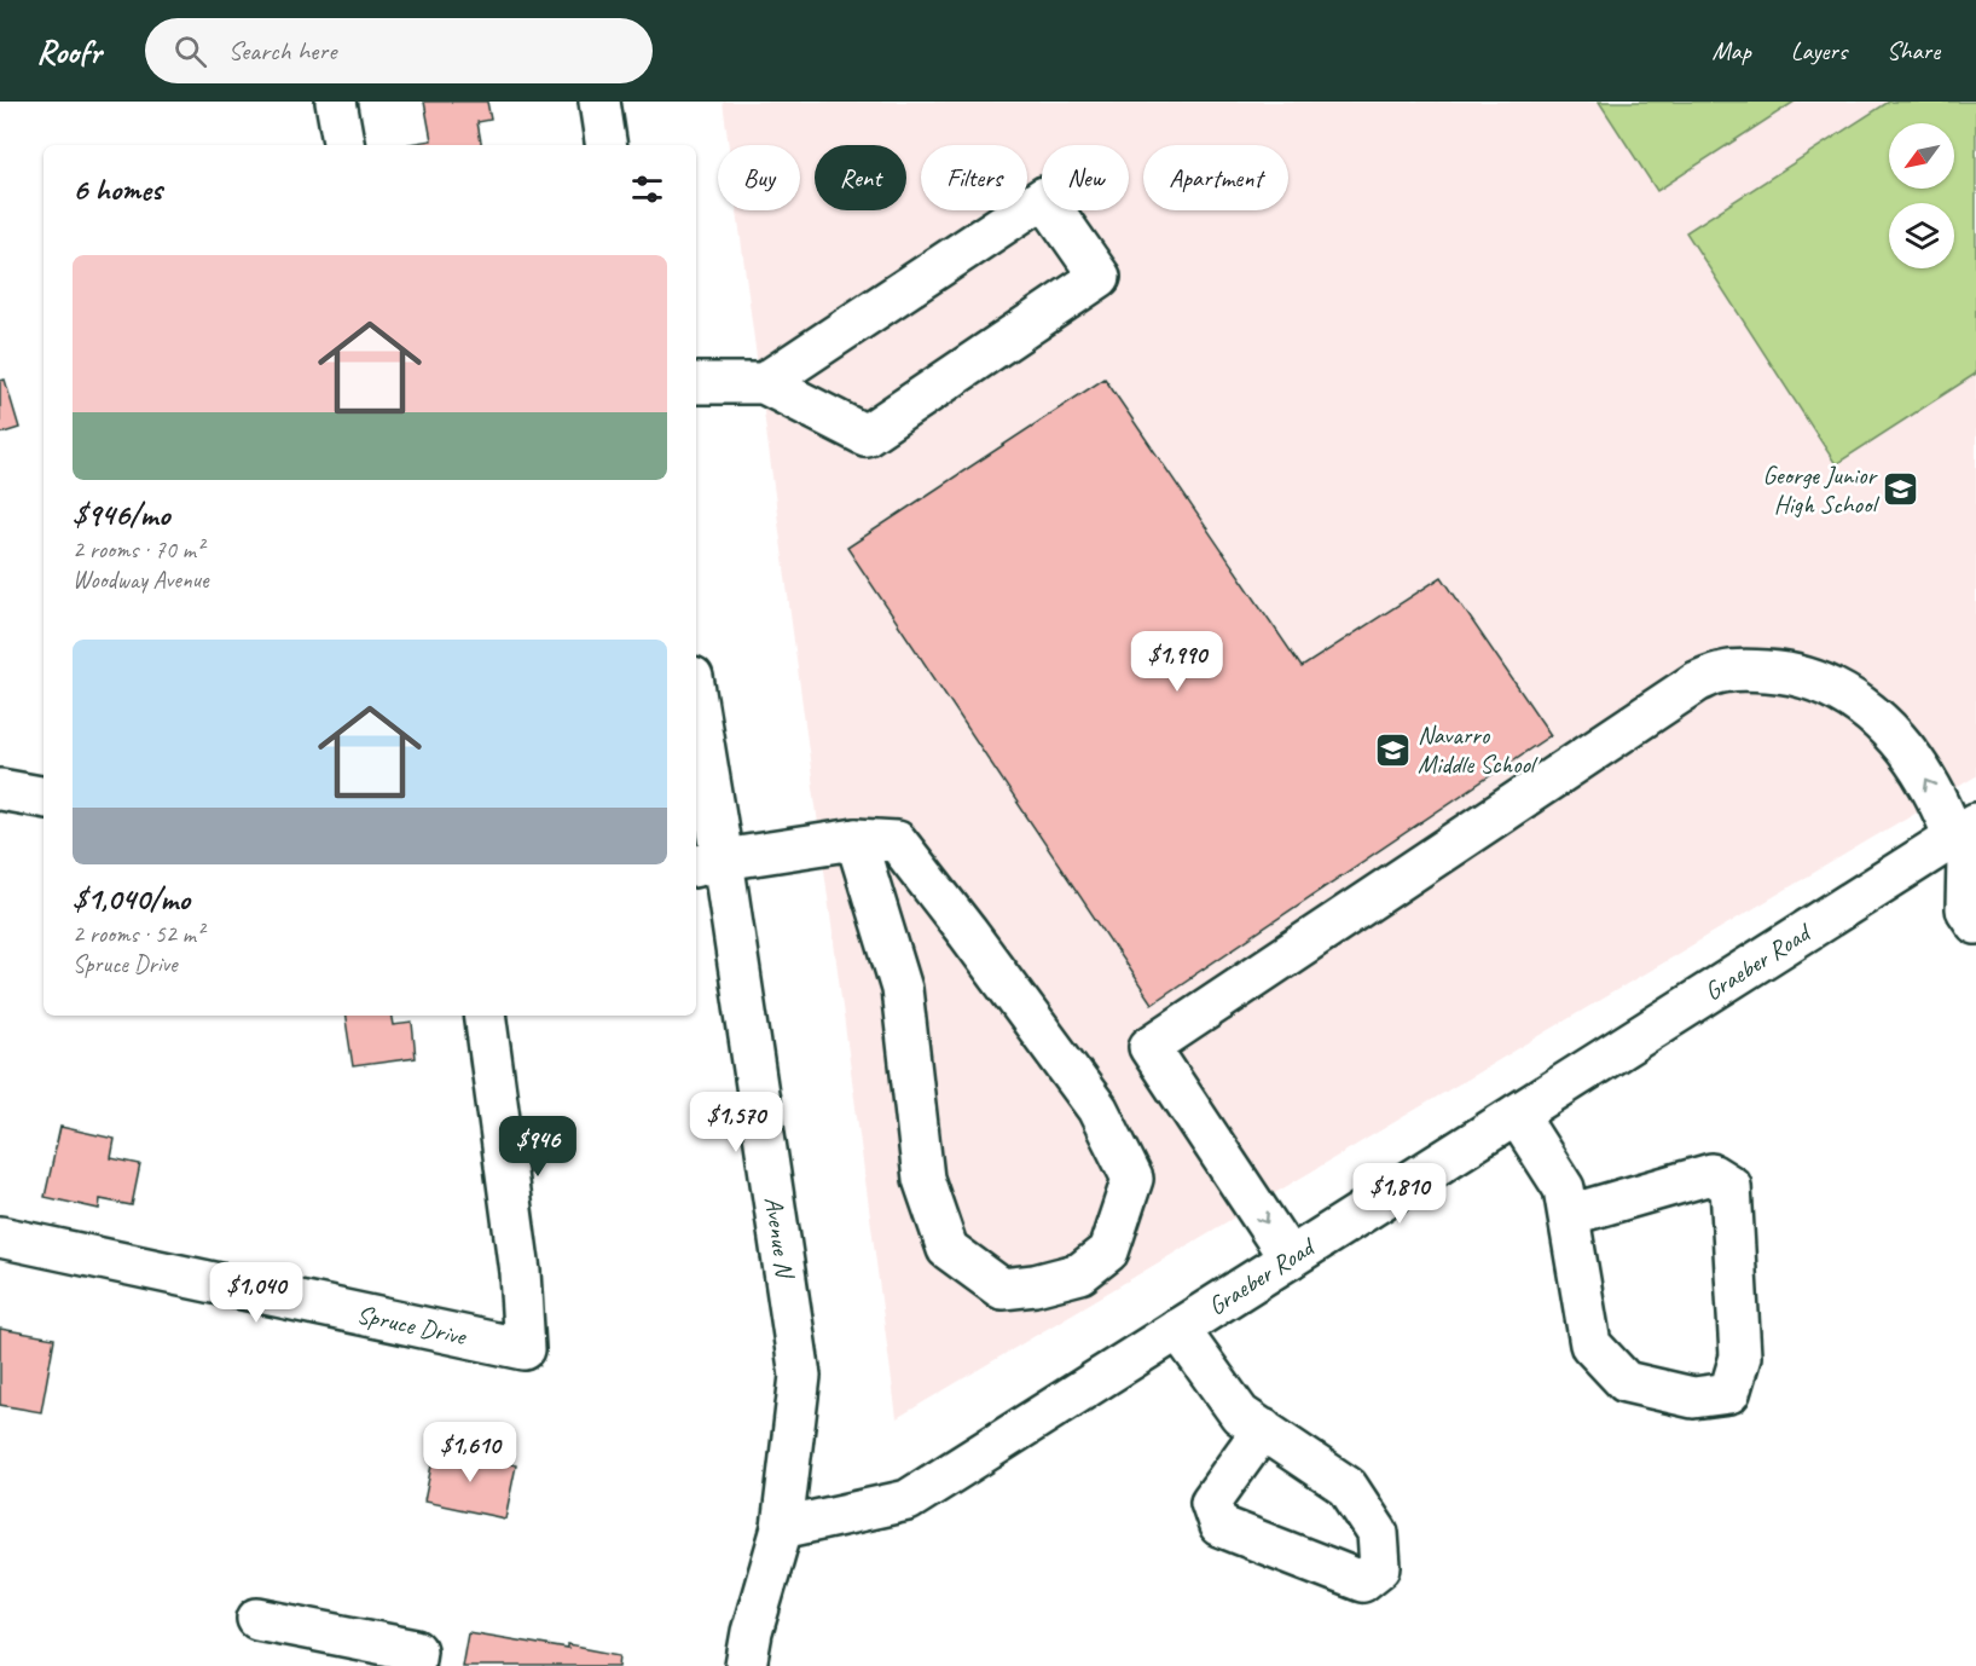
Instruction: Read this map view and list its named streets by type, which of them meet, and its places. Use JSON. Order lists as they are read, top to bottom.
{
  "streets": {
    "street": ["Graeber Road", "Avenue N", "Spruce Drive"]
  },
  "crossings": [
    ["Graeber Road", "Avenue N"]
  ],
  "places": {
    "school or university": ["George Junior High School", "Navarro Middle School"]
  },
  "north": "bottom left",
  "page": {
    "header": "Roofr",
    "search": "Search here",
    "nav": ["Map", "Layers", "Share"],
    "chip": [
      "Buy",
      "Rent",
      "Filters",
      "New",
      "Apartment"
    ],
    "heading": "6 homes",
    "list": [
      {
        "name": "$946/mo",
        "note": "2 rooms · 70 m² · Woodway Avenue"
      },
      {
        "name": "$1,040/mo",
        "note": "2 rooms · 52 m² · Spruce Drive"
      }
    ],
    "price": [
      "$1,990",
      "$1,570",
      "$946",
      "$1,810",
      "$1,040",
      "$1,610"
    ]
  }
}
